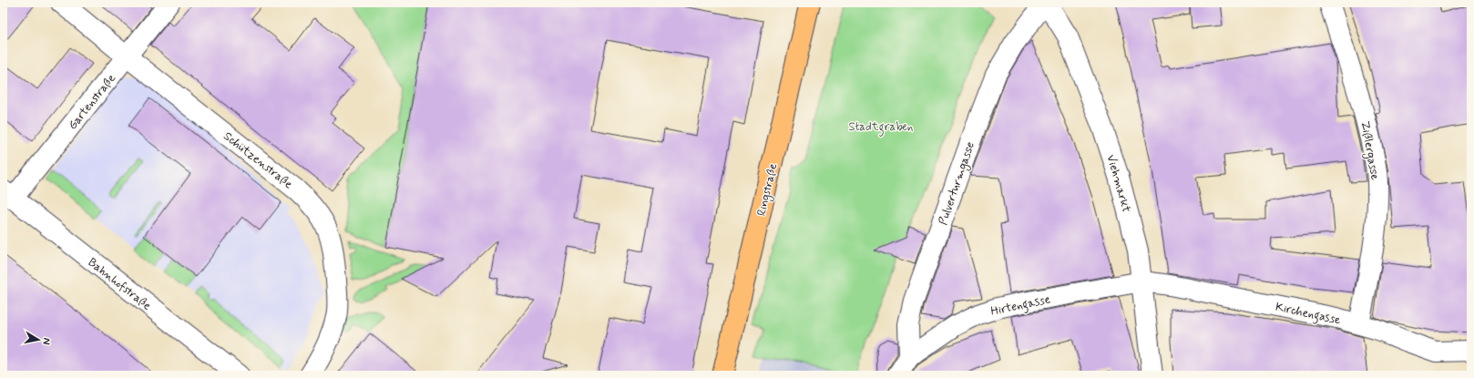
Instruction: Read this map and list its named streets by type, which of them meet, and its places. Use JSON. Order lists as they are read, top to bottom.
{
  "streets": {
    "main road": ["Ringstraße"],
    "street": [
      "Gartenstraße",
      "Zißlergasse",
      "Schützenstraße",
      "Pulverturmgasse",
      "Viehmarkt",
      "Bahnhofstraße",
      "Hirtengasse",
      "Kirchengasse"
    ]
  },
  "crossings": [
    ["Gartenstraße", "Schützenstraße"],
    ["Gartenstraße", "Bahnhofstraße"],
    ["Zißlergasse", "Kirchengasse"],
    ["Pulverturmgasse", "Viehmarkt"],
    ["Pulverturmgasse", "Hirtengasse"],
    ["Viehmarkt", "Hirtengasse"],
    ["Viehmarkt", "Kirchengasse"],
    ["Hirtengasse", "Kirchengasse"]
  ],
  "parks": ["Stadtgraben"],
  "north": "right"
}
